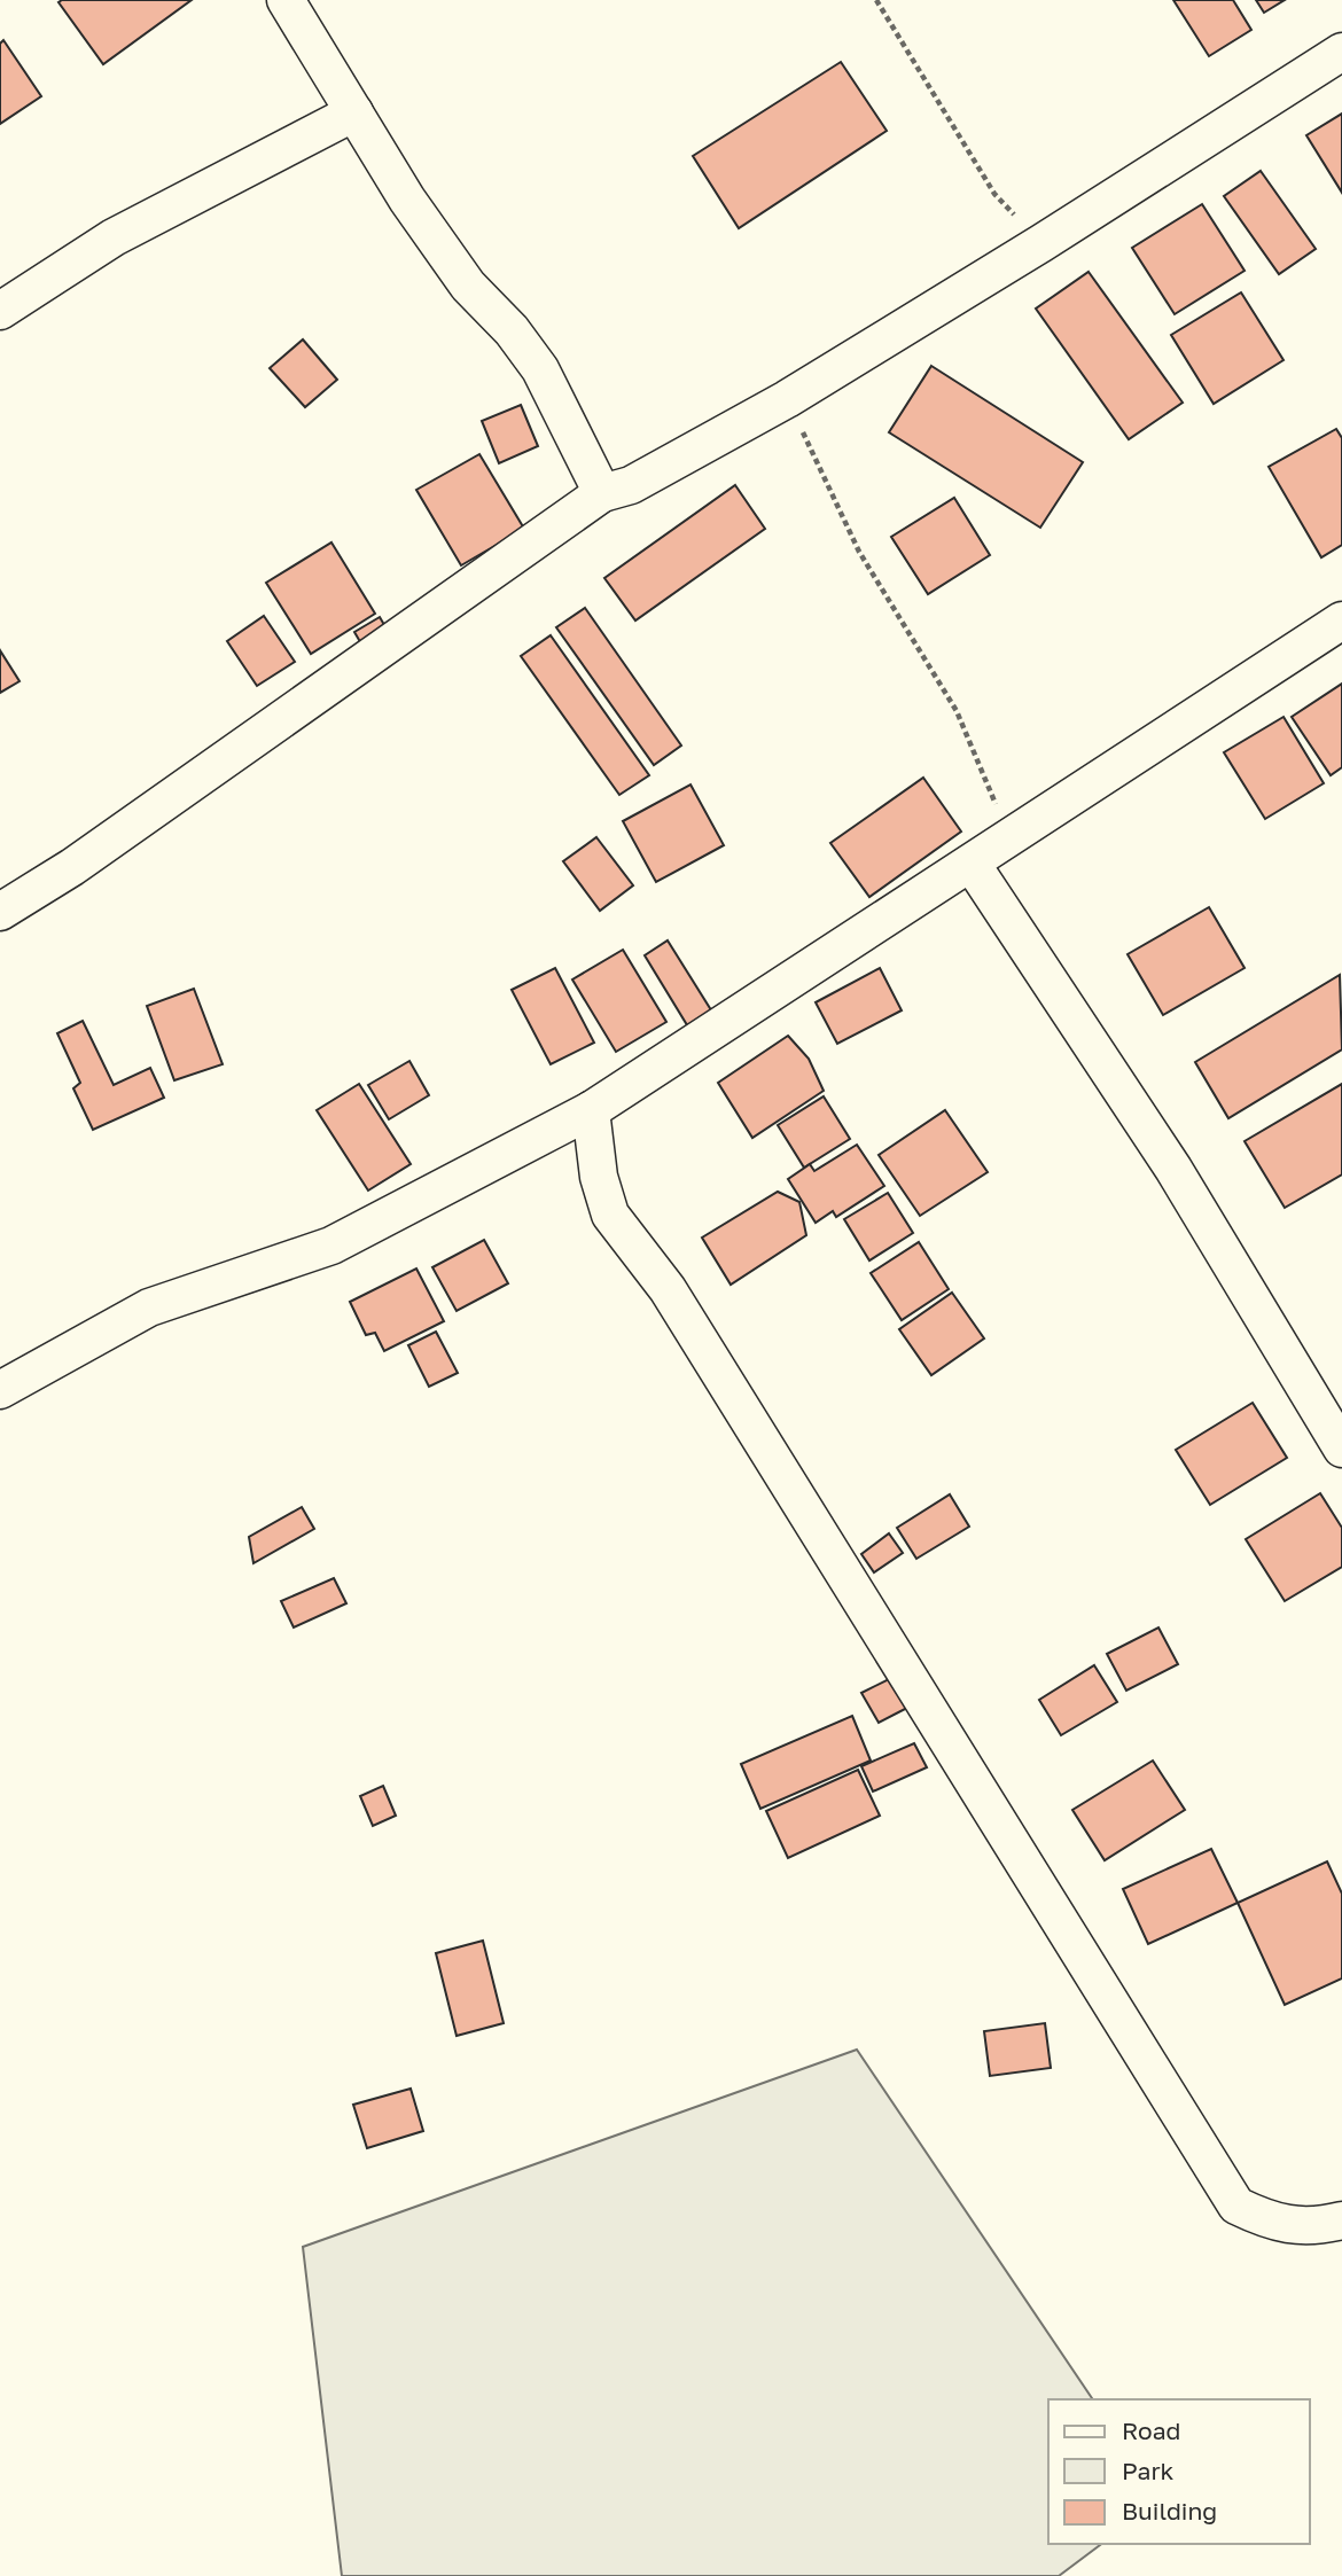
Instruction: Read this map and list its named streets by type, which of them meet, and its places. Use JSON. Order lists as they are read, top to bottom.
{
  "legend": ["Road", "Park", "Building"]
}
